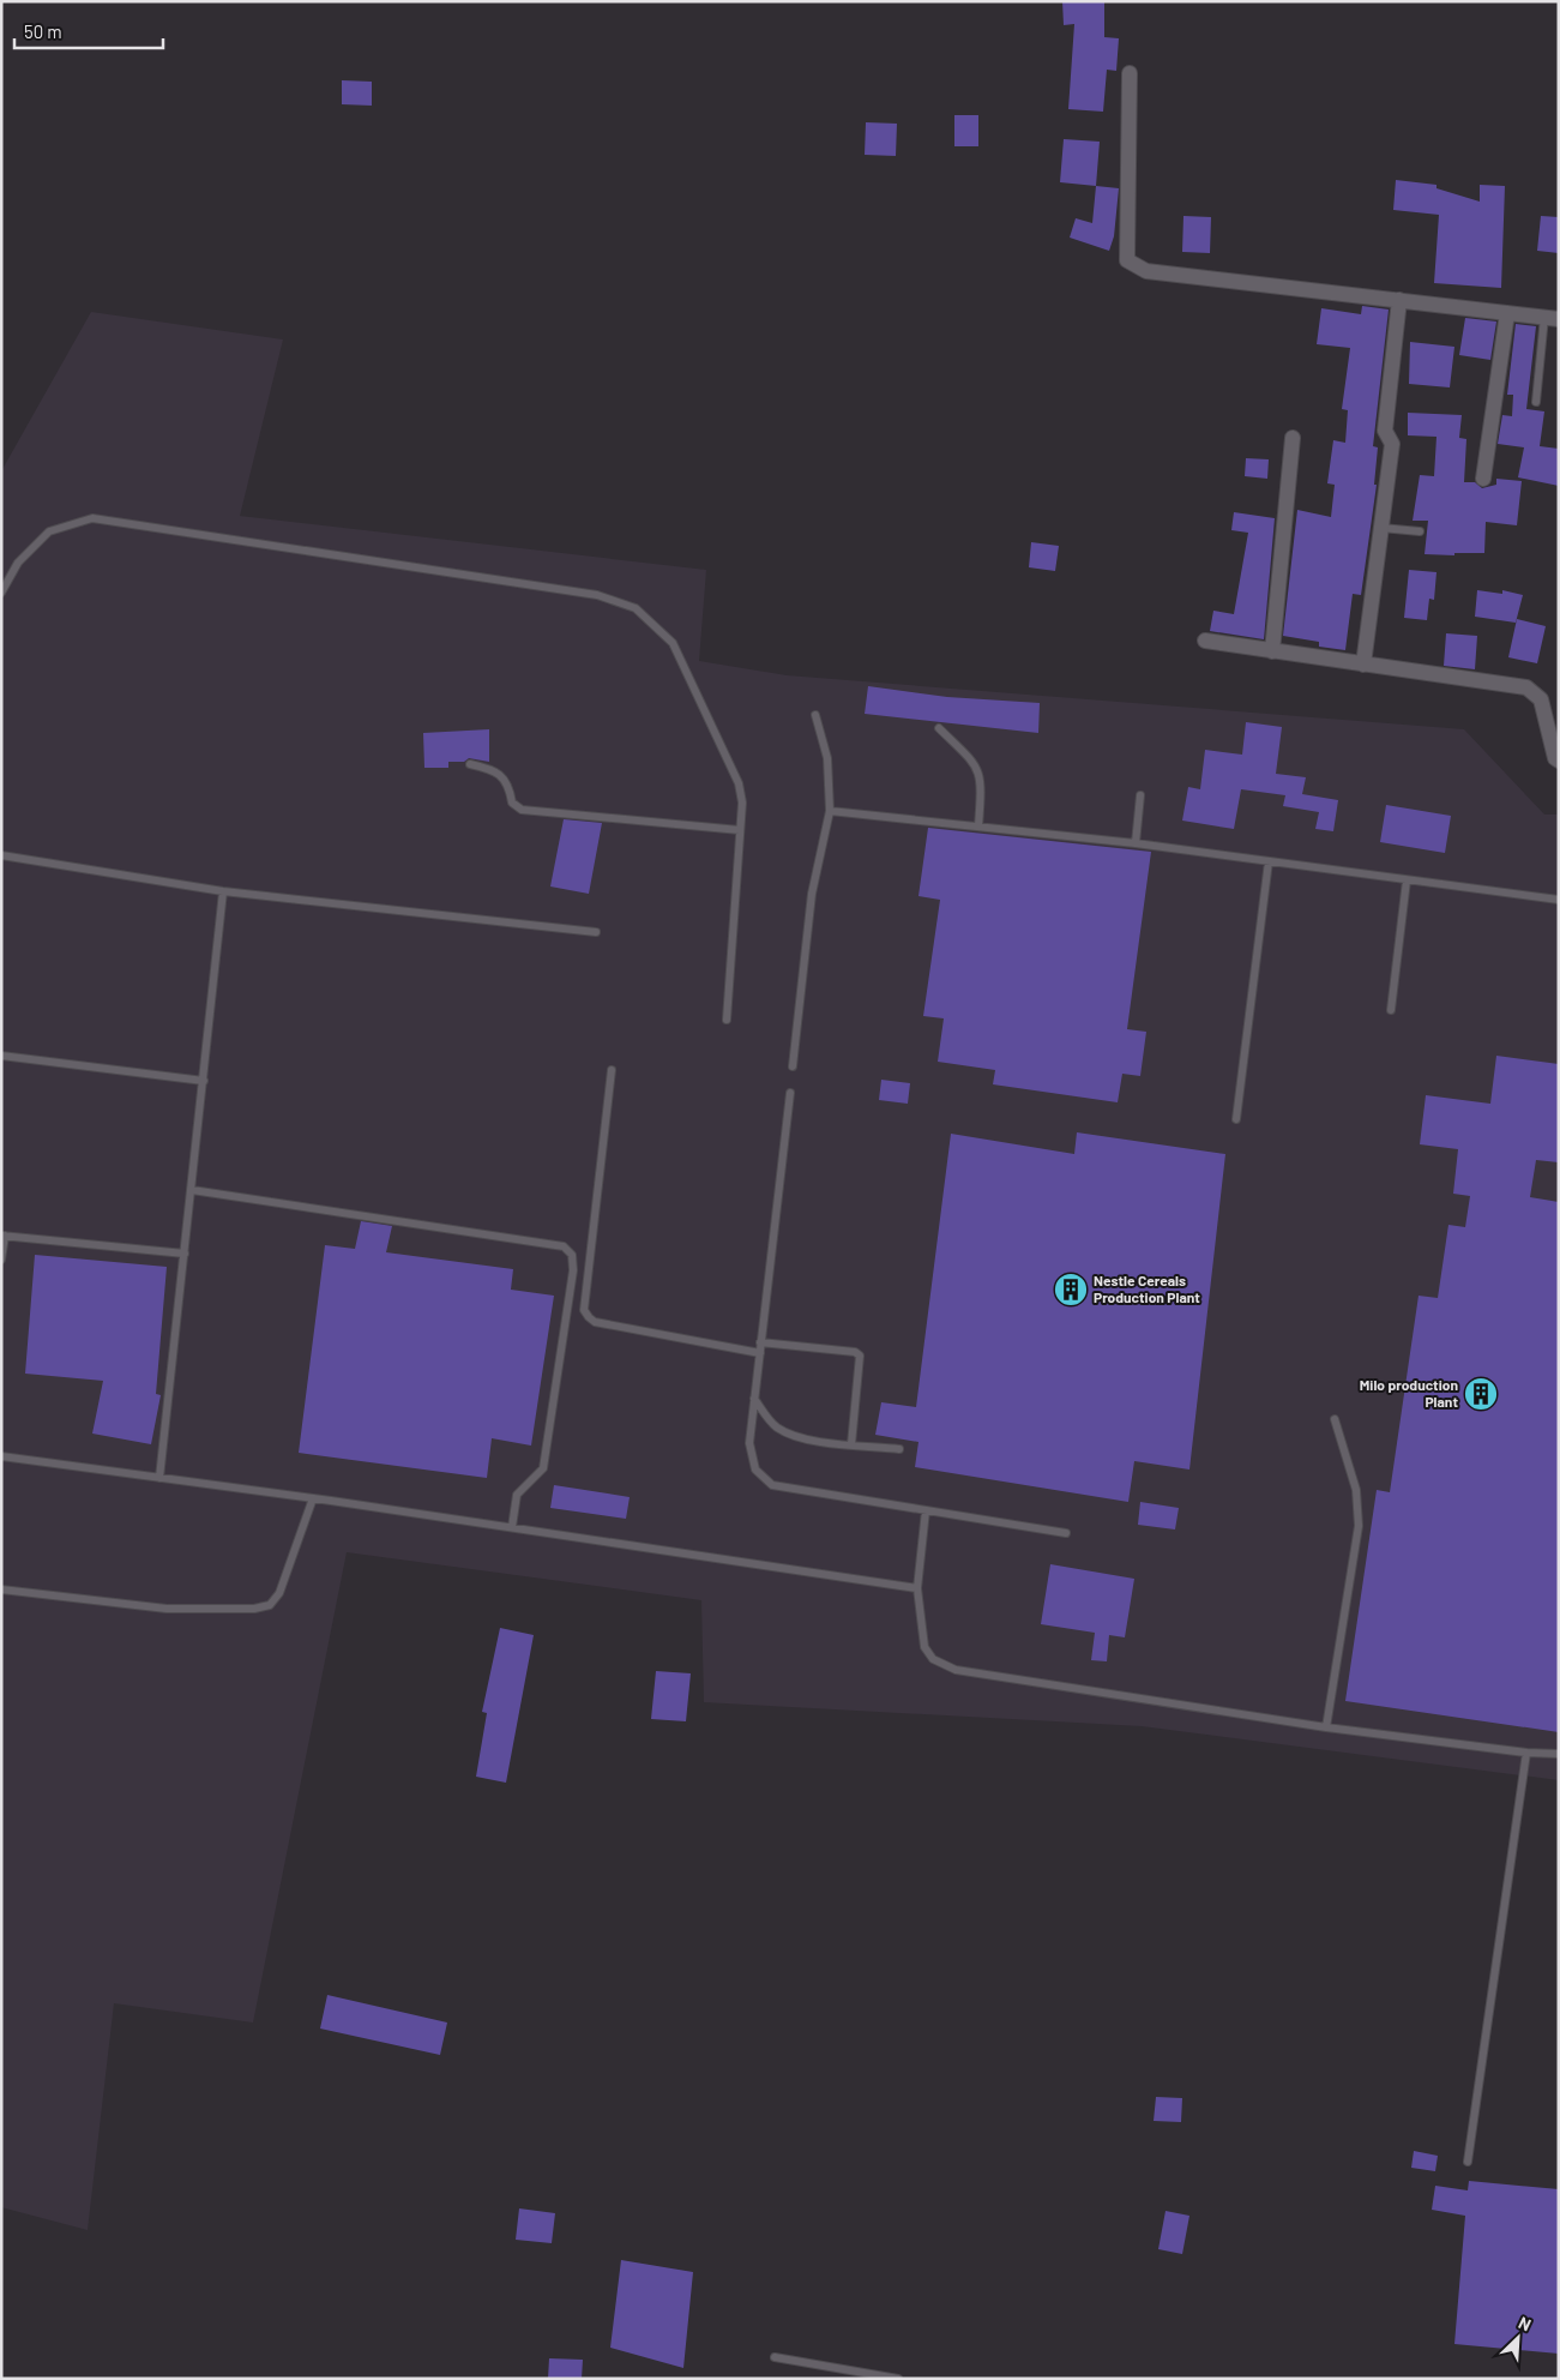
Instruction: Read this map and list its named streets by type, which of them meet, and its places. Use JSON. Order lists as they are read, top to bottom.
{
  "places": {
    "building": ["Nestle Cereals Production Plant", "Milo production Plant"]
  },
  "scale_bar": "50 m",
  "north": "top right"
}
